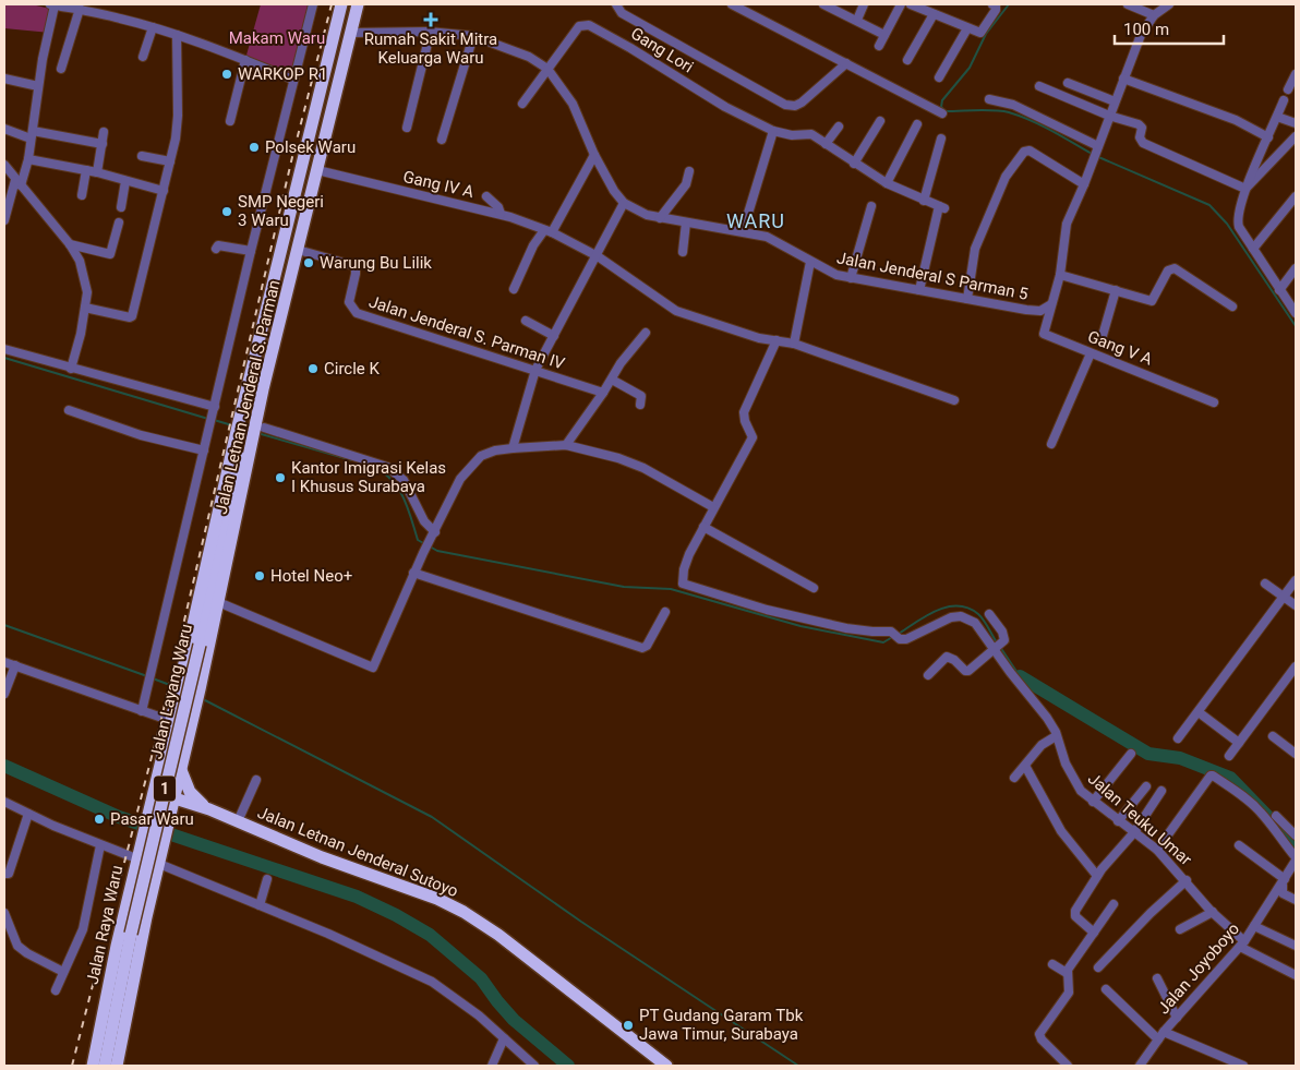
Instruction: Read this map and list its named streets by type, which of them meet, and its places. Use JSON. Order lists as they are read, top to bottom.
{
  "streets": {
    "highway": [
      "Jalan Letnan Jenderal S. Parman",
      "Jalan Layang Waru",
      "1",
      "Jalan Letnan Jenderal Sutoyo",
      "Jalan Raya Waru"
    ],
    "street": [
      "Gang Lori",
      "Gang IV A",
      "Jalan Jenderal S Parman 5",
      "Jalan Jenderal S. Parman IV",
      "Gang V A",
      "Jalan Teuku Umar",
      "Jalan Joyoboyo"
    ]
  },
  "crossings": [
    ["Gang IV A", "Jalan Letnan Jenderal S. Parman"],
    ["Jalan Jenderal S Parman 5", "Gang V A"],
    ["Jalan Jenderal S. Parman IV", "Jalan Letnan Jenderal S. Parman"],
    ["Jalan Letnan Jenderal S. Parman", "Jalan Layang Waru"],
    ["Jalan Letnan Jenderal S. Parman", "Jalan Letnan Jenderal Sutoyo"],
    ["Jalan Letnan Jenderal S. Parman", "Jalan Raya Waru"],
    ["Jalan Teuku Umar", "Jalan Joyoboyo"],
    ["Jalan Letnan Jenderal Sutoyo", "Jalan Raya Waru"]
  ],
  "districts": ["WARU"],
  "parks": ["Makam Waru"],
  "places": {
    "health": ["Rumah Sakit Mitra Keluarga Waru"],
    "other": [
      "WARKOP R1",
      "Polsek Waru",
      "SMP Negeri 3 Waru",
      "Warung Bu Lilik",
      "Circle K",
      "Kantor Imigrasi Kelas I Khusus Surabaya",
      "Hotel Neo+",
      "Pasar Waru",
      "PT Gudang Garam Tbk Jawa Timur, Surabaya"
    ]
  },
  "scale_bar": "100 m"
}
